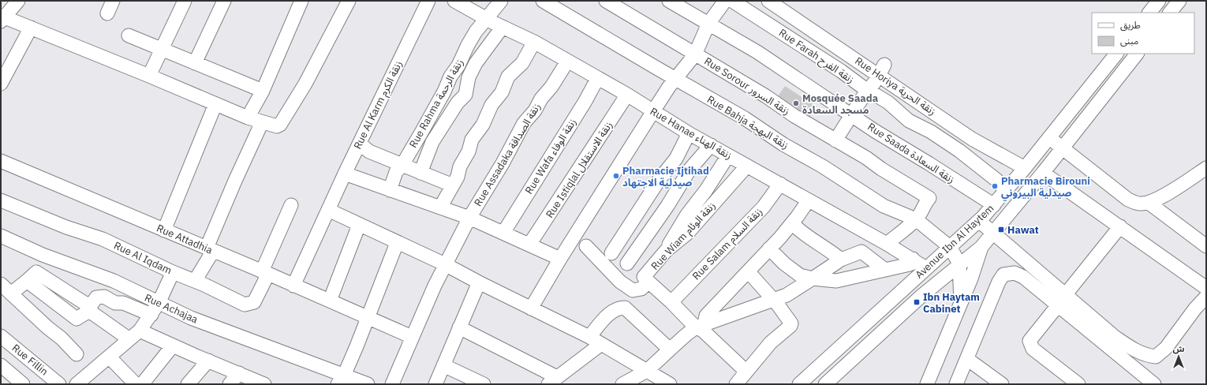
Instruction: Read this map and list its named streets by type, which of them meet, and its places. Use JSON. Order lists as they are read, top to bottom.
{
  "streets": {
    "street": [
      "Rue Farah زنقة الفرح",
      "Rue Sorour زنقة السرور",
      "Rue Horiya زنقة الحرية",
      "Rue Rahma زنقة الرحمة",
      "Rue Al Karm زنقة الكرم",
      "Rue Bahja زنقة البهجة",
      "Rue Hanae زنقة الهناء",
      "Rue Saada زنقة السعادة",
      "Rue Assadaka زنقة الصداقة",
      "Rue Wafa زنقة الوفاء",
      "Rue Istiqlal زنقة الاستقلال",
      "Rue Wiam زنقة الوئام",
      "Rue Attadhia",
      "Avenue Ibn Al Haytem",
      "Rue Salam زنقة السلام",
      "Rue Al Iqdam",
      "Rue Achajaa",
      "Rue Fillin"
    ]
  },
  "crossings": [
    ["Rue Farah زنقة الفرح", "Avenue Ibn Al Haytem"],
    ["Rue Sorour زنقة السرور", "Rue Bahja زنقة البهجة"],
    ["Rue Sorour زنقة السرور", "Rue Hanae زنقة الهناء"],
    ["Rue Horiya زنقة الحرية", "Avenue Ibn Al Haytem"],
    ["Rue Rahma زنقة الرحمة", "Rue Hanae زنقة الهناء"],
    ["Rue Al Karm زنقة الكرم", "Rue Attadhia"],
    ["Rue Bahja زنقة البهجة", "Avenue Ibn Al Haytem"],
    ["Rue Hanae زنقة الهناء", "Rue Assadaka زنقة الصداقة"],
    ["Rue Hanae زنقة الهناء", "Rue Wafa زنقة الوفاء"],
    ["Rue Hanae زنقة الهناء", "Rue Istiqlal زنقة الاستقلال"],
    ["Rue Hanae زنقة الهناء", "Rue Wiam زنقة الوئام"],
    ["Rue Hanae زنقة الهناء", "Avenue Ibn Al Haytem"],
    ["Rue Hanae زنقة الهناء", "Rue Salam زنقة السلام"],
    ["Rue Saada زنقة السعادة", "Avenue Ibn Al Haytem"],
    ["Rue Assadaka زنقة الصداقة", "Rue Attadhia"],
    ["Rue Attadhia", "Rue Al Iqdam"]
  ],
  "places": {
    "other": ["Mosquée Saada مسجد السعادة", "Pharmacie Ijtihad صيدلية الاجتهاد", "Pharmacie Birouni صيدلية البيروني"],
    "transit": ["Hawat", "Ibn Haytam Cabinet"]
  },
  "legend": ["طريق", "مبنى"],
  "north": "top"
}
